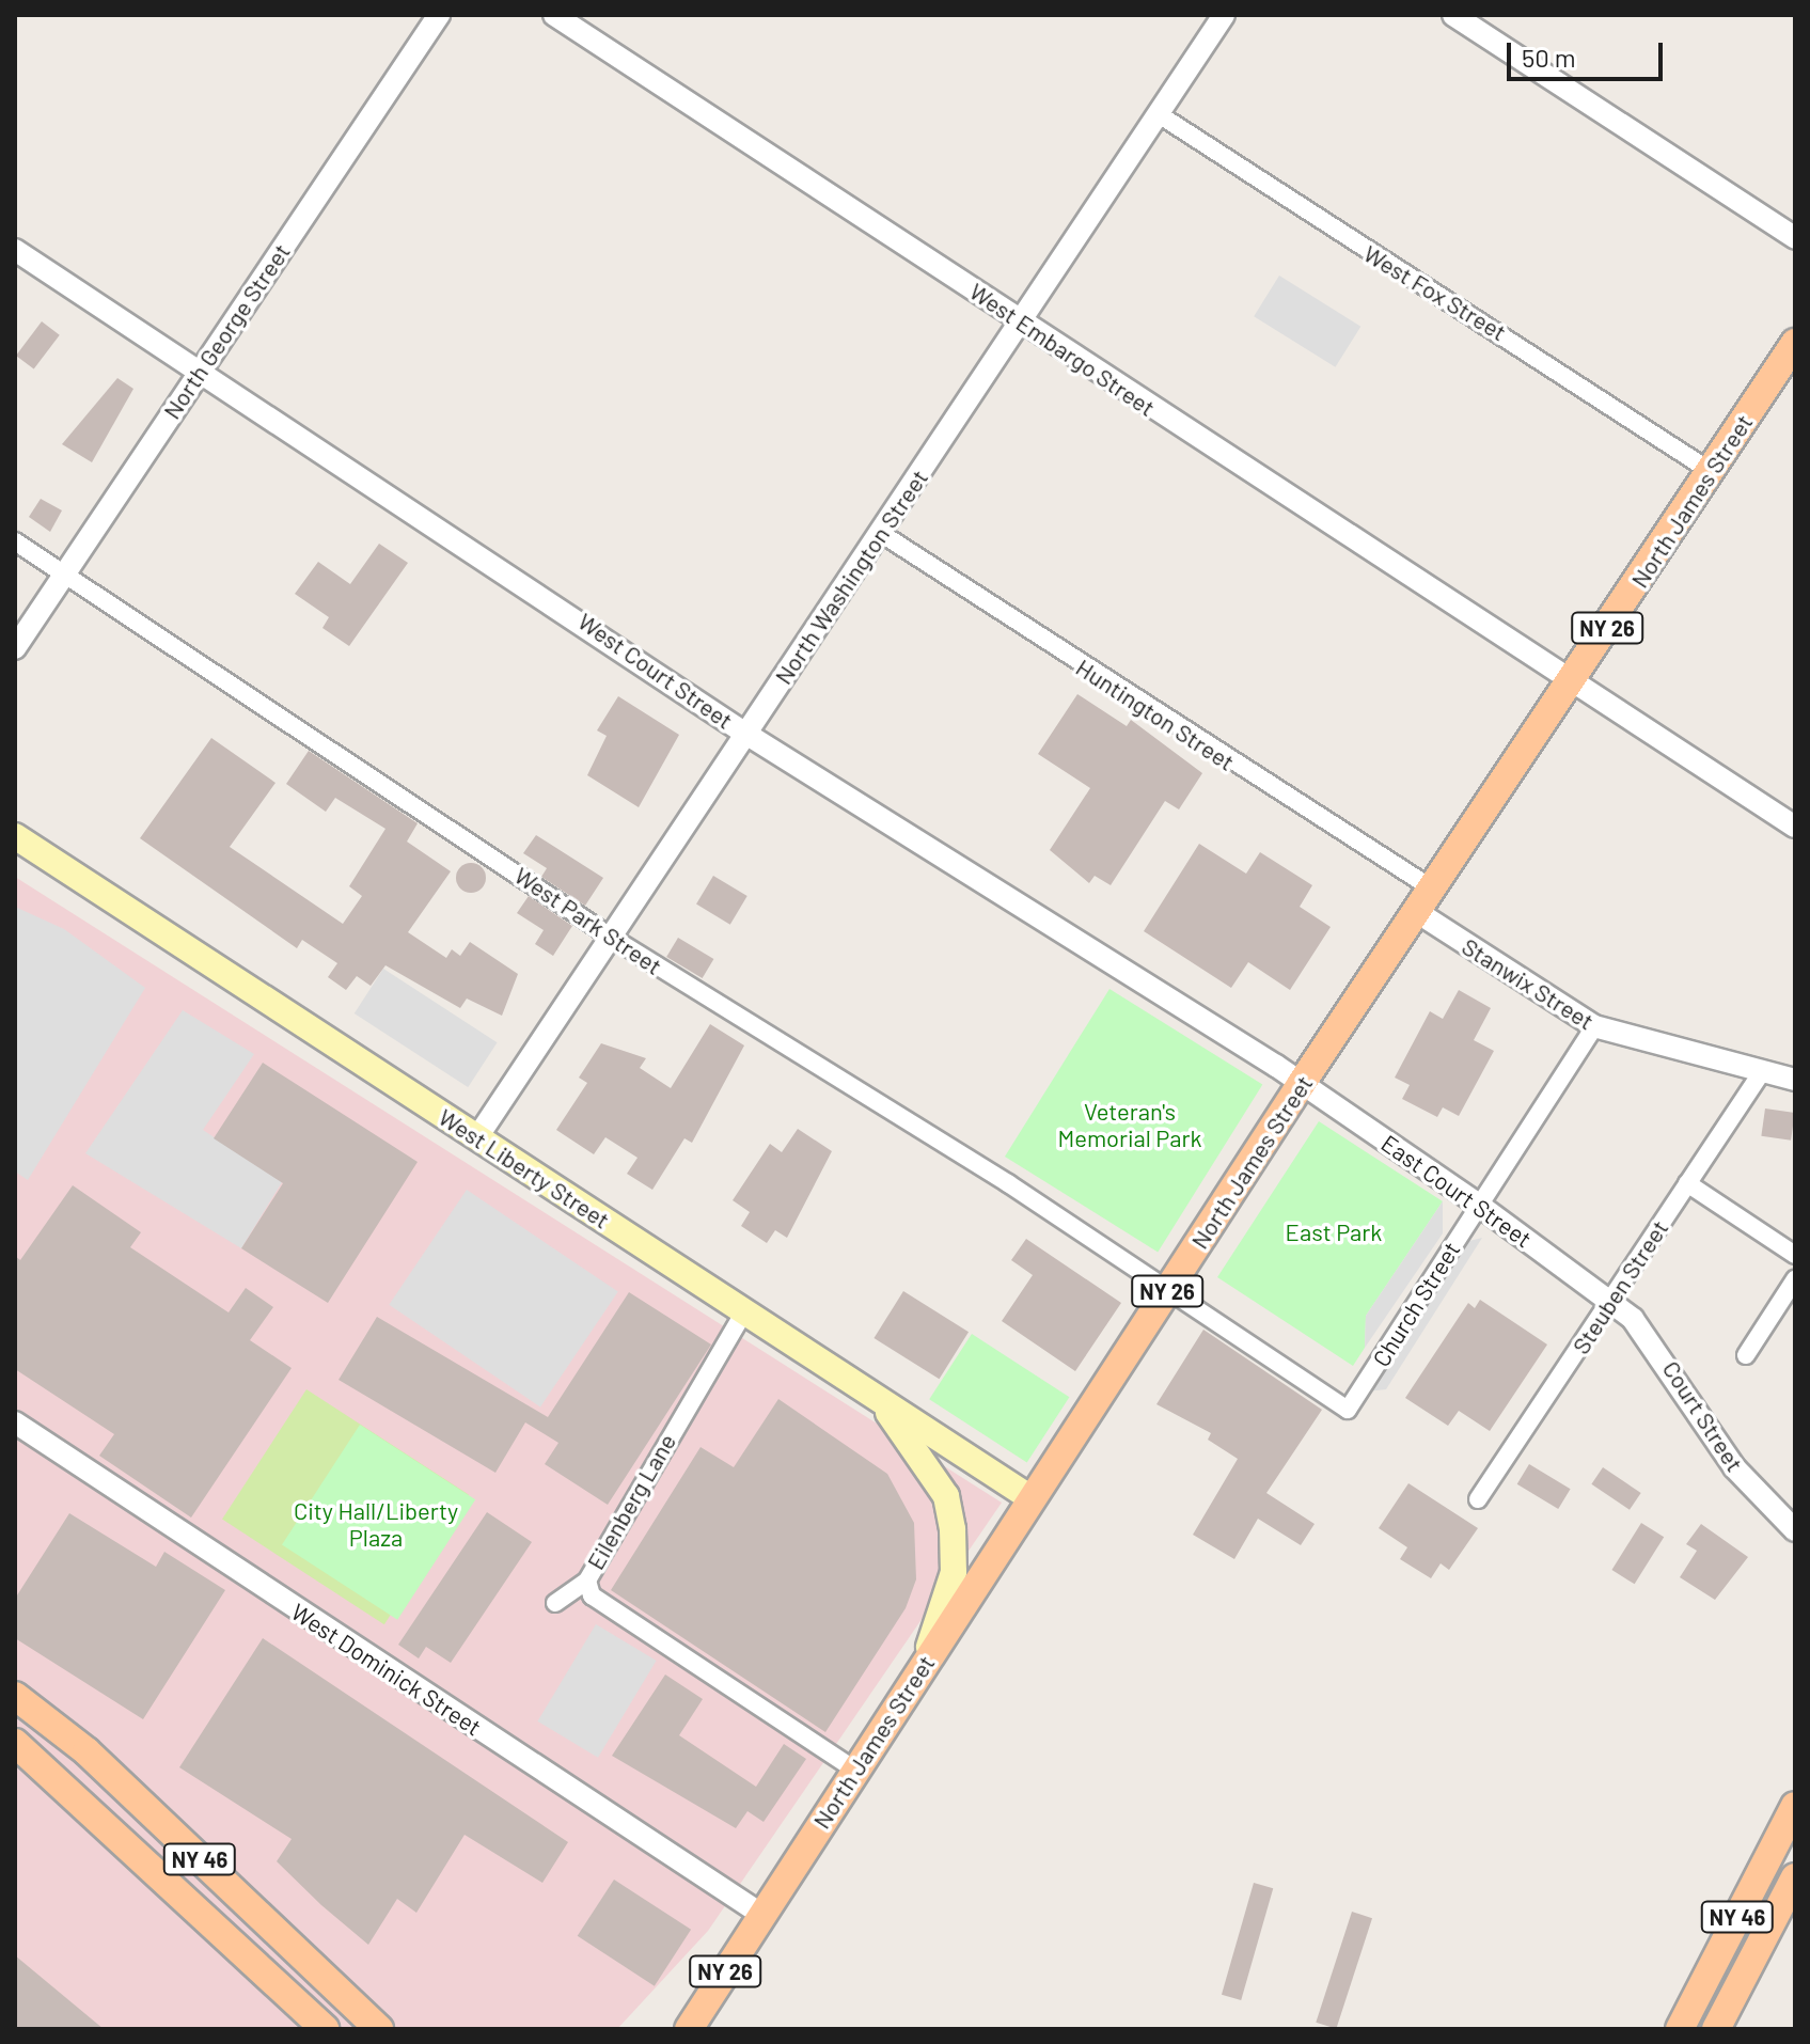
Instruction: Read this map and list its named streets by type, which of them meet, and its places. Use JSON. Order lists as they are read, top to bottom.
{
  "streets": {
    "main road": [
      "North James Street",
      "NY 26",
      "West Liberty Street",
      "NY 46"
    ],
    "street": [
      "West Fox Street",
      "North George Street",
      "West Embargo Street",
      "North Washington Street",
      "West Court Street",
      "Huntington Street",
      "West Park Street",
      "Stanwix Street",
      "East Court Street",
      "Steuben Street",
      "Church Street",
      "Court Street",
      "Eilenberg Lane",
      "West Dominick Street"
    ]
  },
  "crossings": [
    ["West Fox Street", "North James Street"],
    ["West Fox Street", "North Washington Street"],
    ["North George Street", "West Court Street"],
    ["North George Street", "West Park Street"],
    ["West Embargo Street", "North James Street"],
    ["West Embargo Street", "North Washington Street"],
    ["North James Street", "West Court Street"],
    ["North James Street", "Huntington Street"],
    ["North James Street", "West Park Street"],
    ["North James Street", "Stanwix Street"],
    ["North James Street", "West Liberty Street"],
    ["North James Street", "East Court Street"],
    ["North James Street", "Eilenberg Lane"],
    ["North James Street", "West Dominick Street"],
    ["North Washington Street", "West Court Street"],
    ["North Washington Street", "Huntington Street"],
    ["North Washington Street", "West Park Street"],
    ["North Washington Street", "West Liberty Street"],
    ["West Court Street", "East Court Street"],
    ["Huntington Street", "Stanwix Street"],
    ["West Park Street", "Church Street"],
    ["Stanwix Street", "Steuben Street"],
    ["Stanwix Street", "Church Street"],
    ["West Liberty Street", "Eilenberg Lane"],
    ["East Court Street", "Steuben Street"],
    ["East Court Street", "Church Street"],
    ["East Court Street", "Court Street"],
    ["Steuben Street", "Court Street"]
  ],
  "parks": ["Veteran's Memorial Park", "East Park", "City Hall/Liberty Plaza"],
  "scale_bar": "50 m"
}
